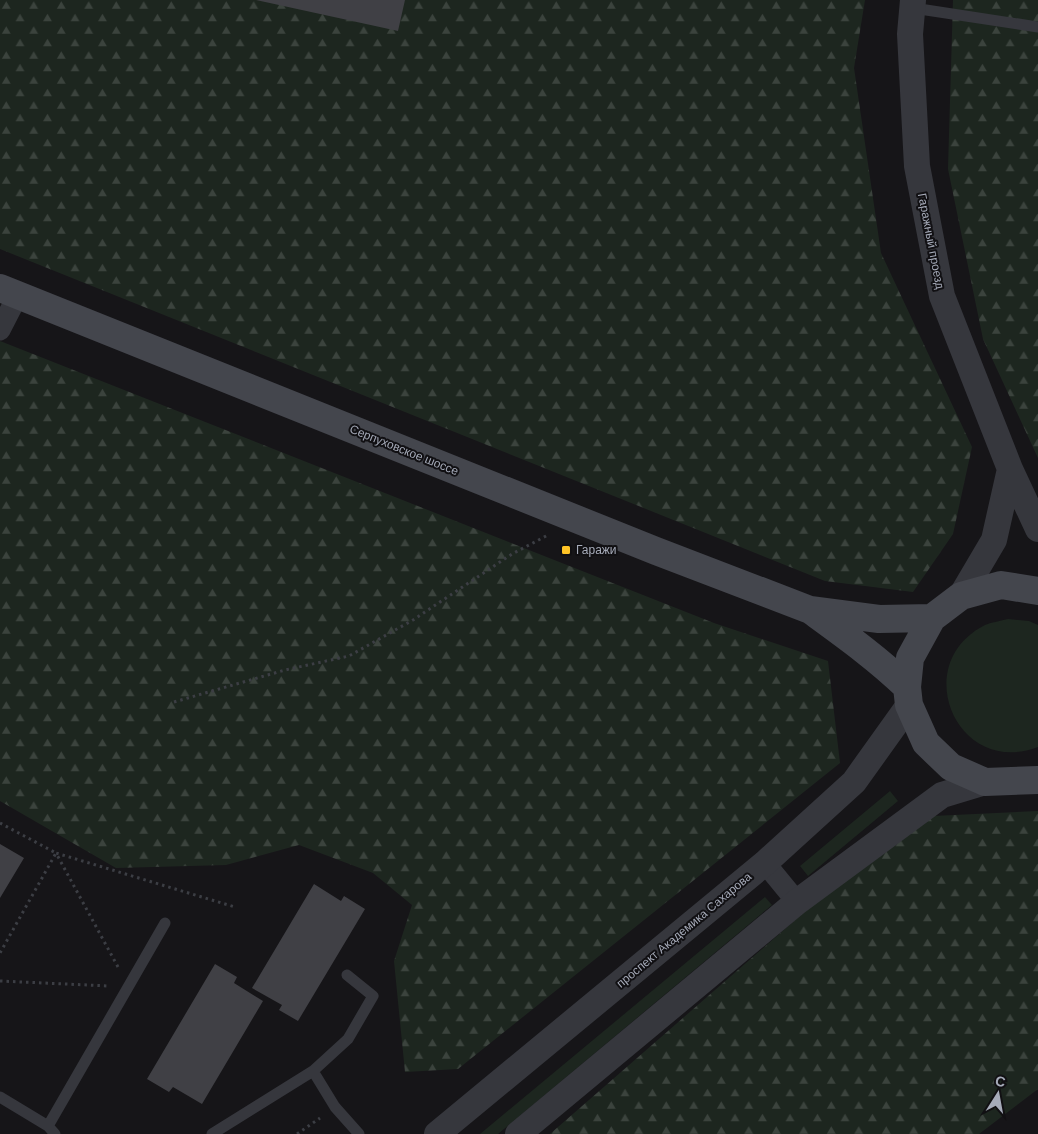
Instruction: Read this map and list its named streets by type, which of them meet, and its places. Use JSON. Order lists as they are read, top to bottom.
{
  "streets": {
    "main road": ["Серпуховское шоссе"],
    "street": ["Гаражный проезд", "проспект Академика Сахарова"]
  },
  "places": {
    "transit": ["Гаражи"]
  },
  "north": "top"
}
